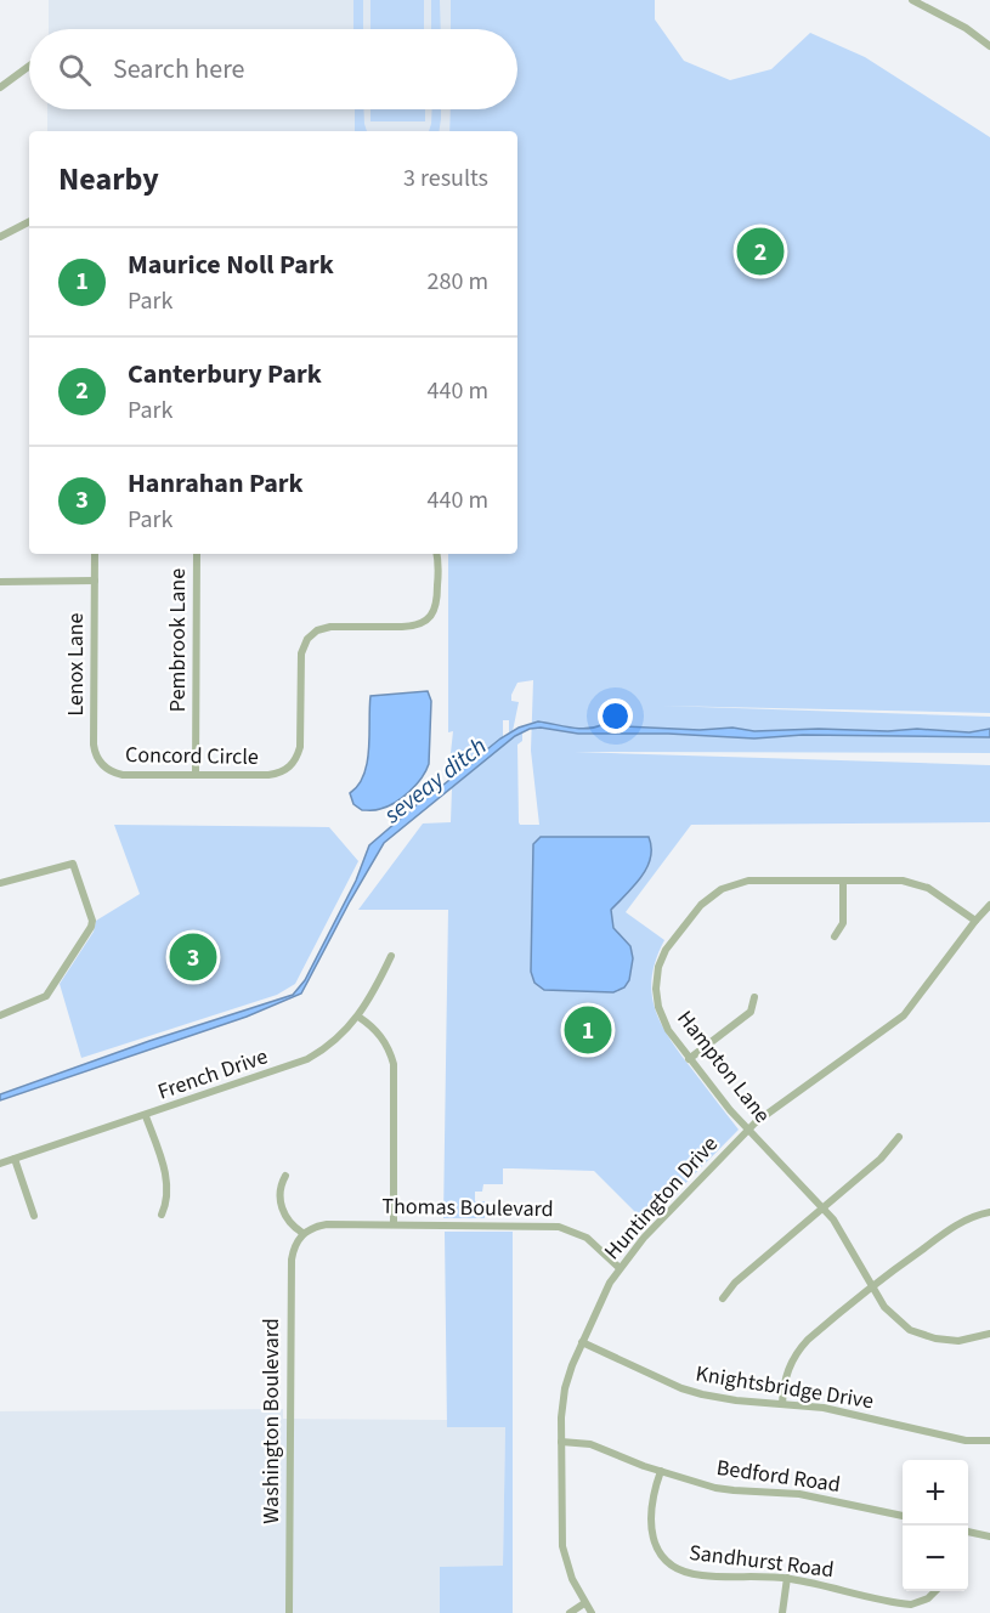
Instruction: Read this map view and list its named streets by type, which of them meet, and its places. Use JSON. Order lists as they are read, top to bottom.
{
  "streets": {
    "street": [
      "Pembrook Lane",
      "Lenox Lane",
      "Concord Circle",
      "Hampton Lane",
      "French Drive",
      "Huntington Drive",
      "Thomas Boulevard",
      "Knightsbridge Drive",
      "Washington Boulevard",
      "Bedford Road",
      "Sandhurst Road"
    ]
  },
  "crossings": [
    ["Pembrook Lane", "Concord Circle"],
    ["Lenox Lane", "Concord Circle"],
    ["Hampton Lane", "Huntington Drive"],
    ["Huntington Drive", "Thomas Boulevard"],
    ["Huntington Drive", "Knightsbridge Drive"],
    ["Huntington Drive", "Bedford Road"],
    ["Thomas Boulevard", "Washington Boulevard"],
    ["Bedford Road", "Sandhurst Road"]
  ],
  "water": ["seveay ditch"],
  "page": {
    "search": "Search here",
    "heading": ["Nearby", "3 results"],
    "pins": ["2", "3", "1"],
    "list": [
      {
        "mark": "1",
        "name": "Maurice Noll Park",
        "note": "Park",
        "value": "280 m"
      },
      {
        "mark": "2",
        "name": "Canterbury Park",
        "note": "Park",
        "value": "440 m"
      },
      {
        "mark": "3",
        "name": "Hanrahan Park",
        "note": "Park",
        "value": "440 m"
      }
    ],
    "map_buttons": ["+", "−"]
  }
}
